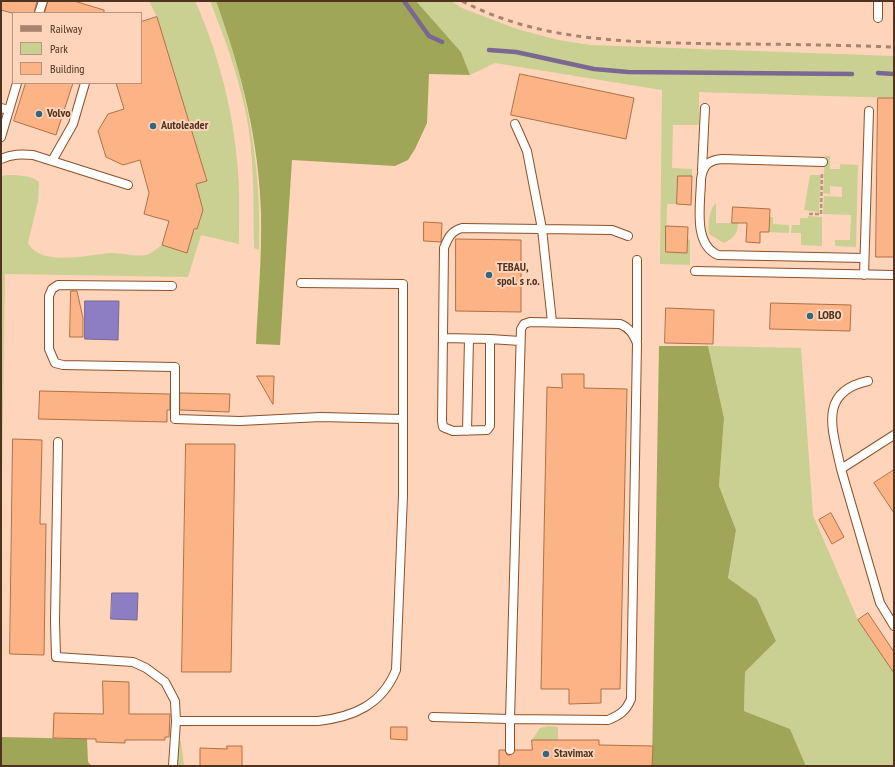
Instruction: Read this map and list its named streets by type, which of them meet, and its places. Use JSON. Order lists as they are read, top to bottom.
{
  "places": [
    "Volvo",
    "Autoleader",
    "TEBAU, spol. s r.o.",
    "LOBO",
    "Stavimax"
  ],
  "legend": ["Railway", "Park", "Building"]
}
